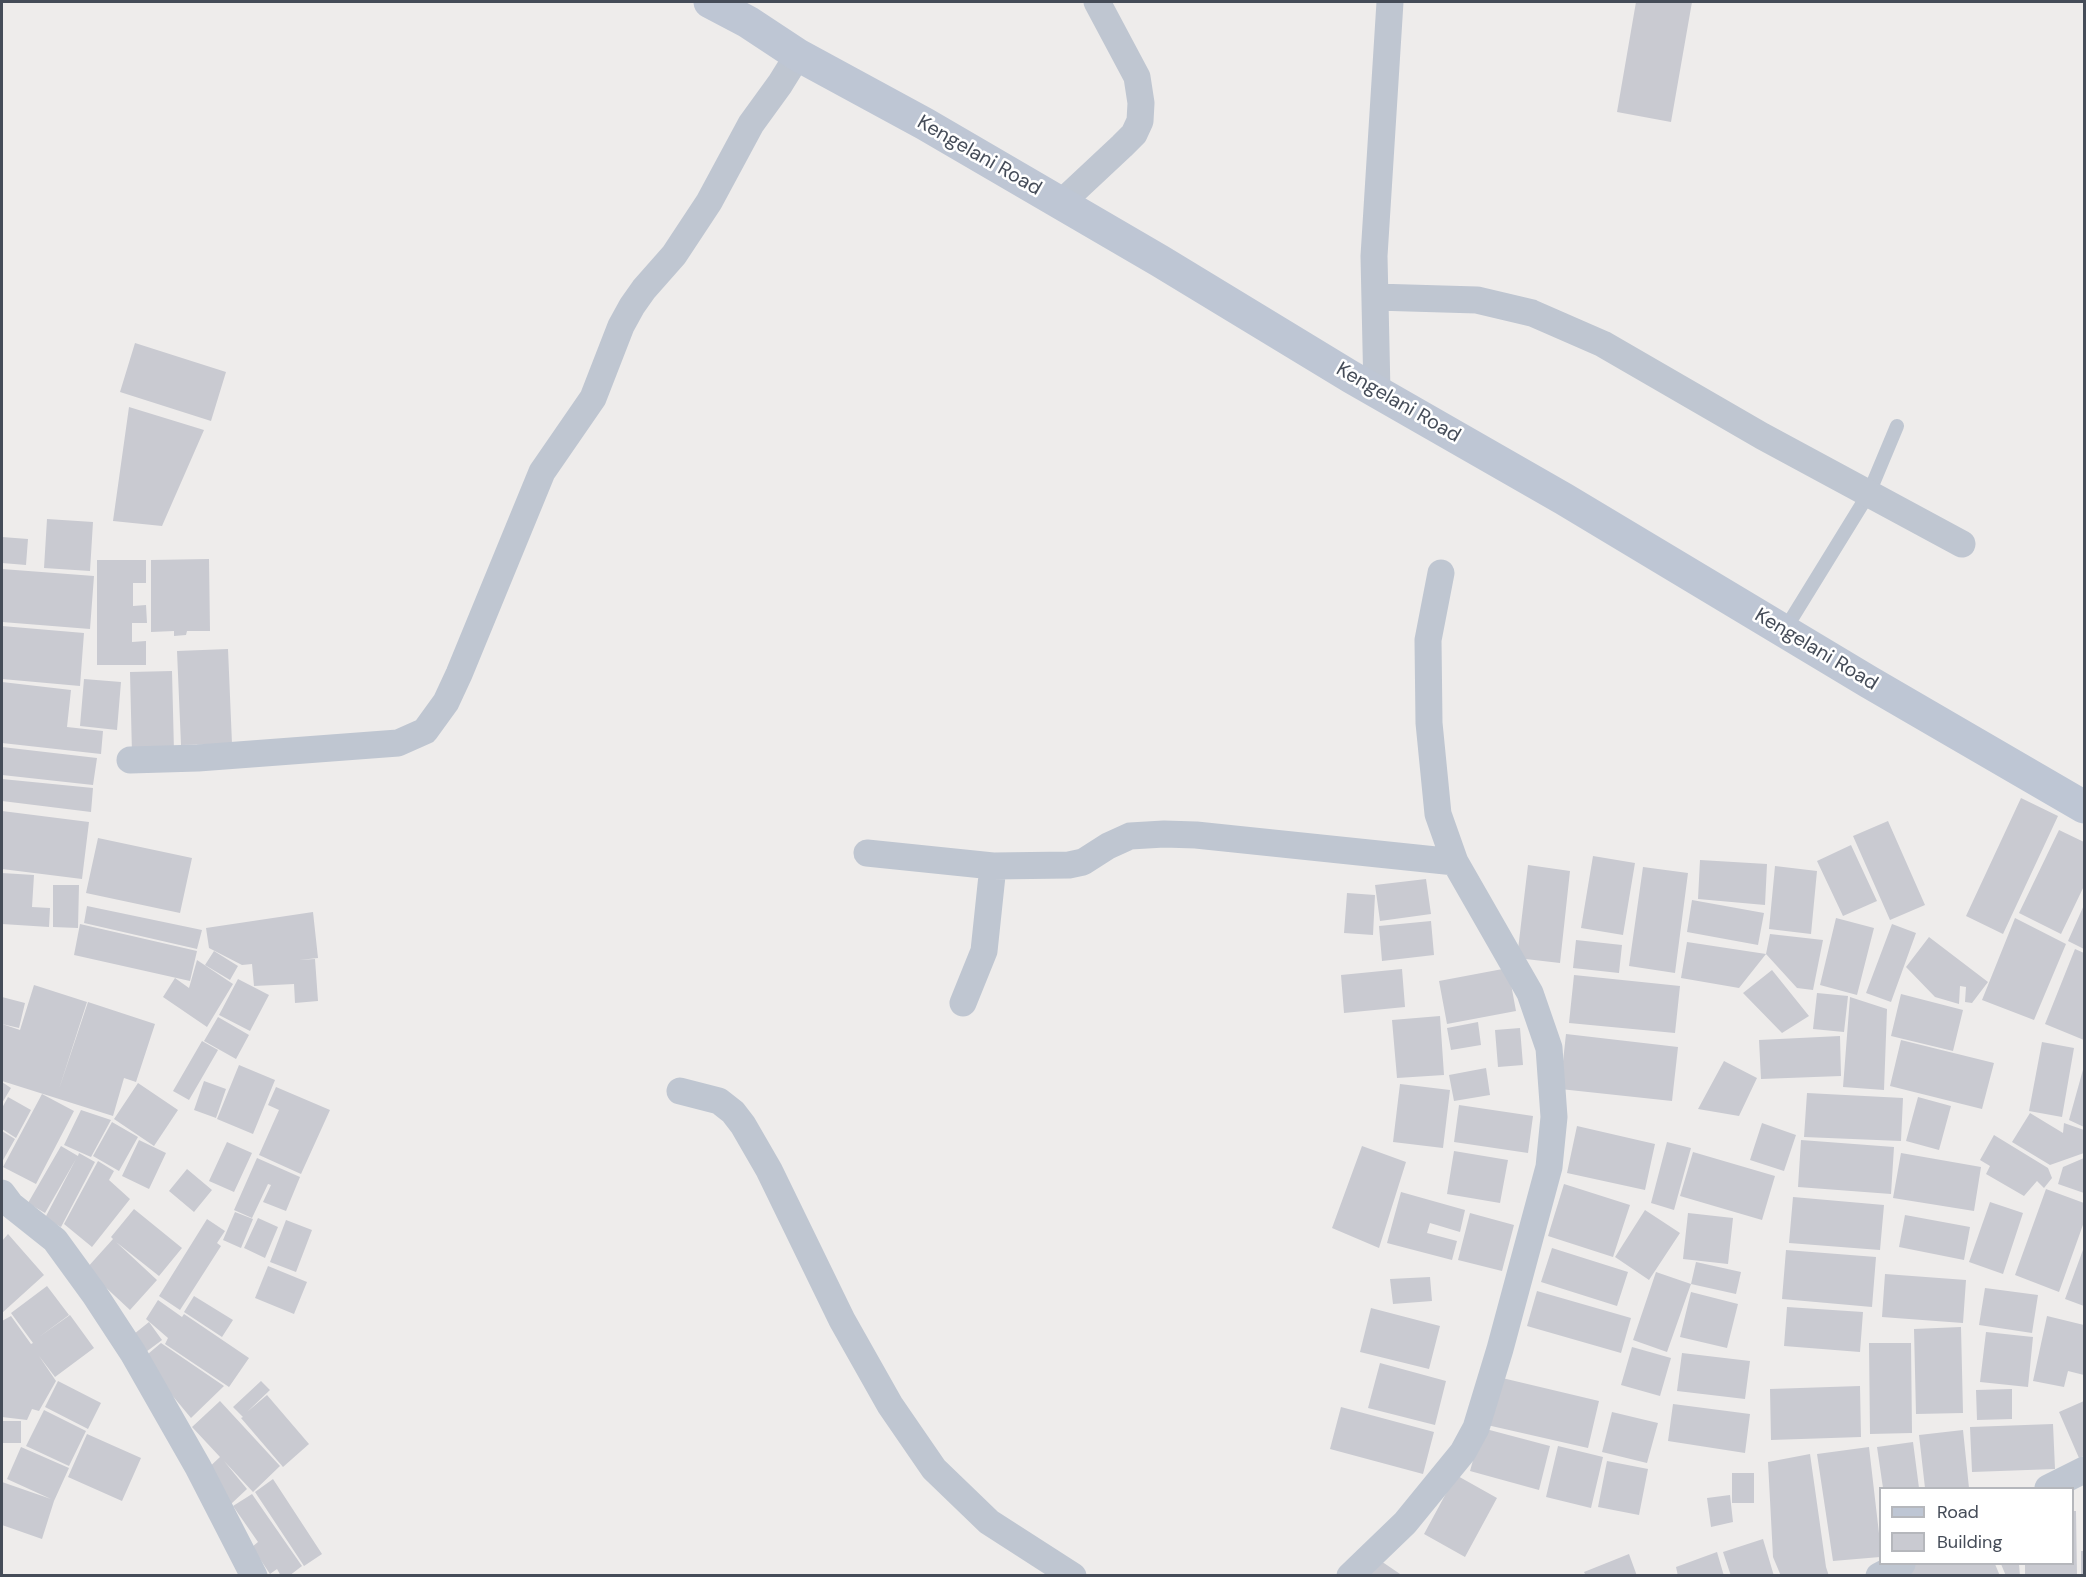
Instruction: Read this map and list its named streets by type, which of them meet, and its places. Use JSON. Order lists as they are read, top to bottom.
{
  "streets": {
    "main road": ["Kengelani Road"]
  },
  "legend": ["Road", "Building"]
}
